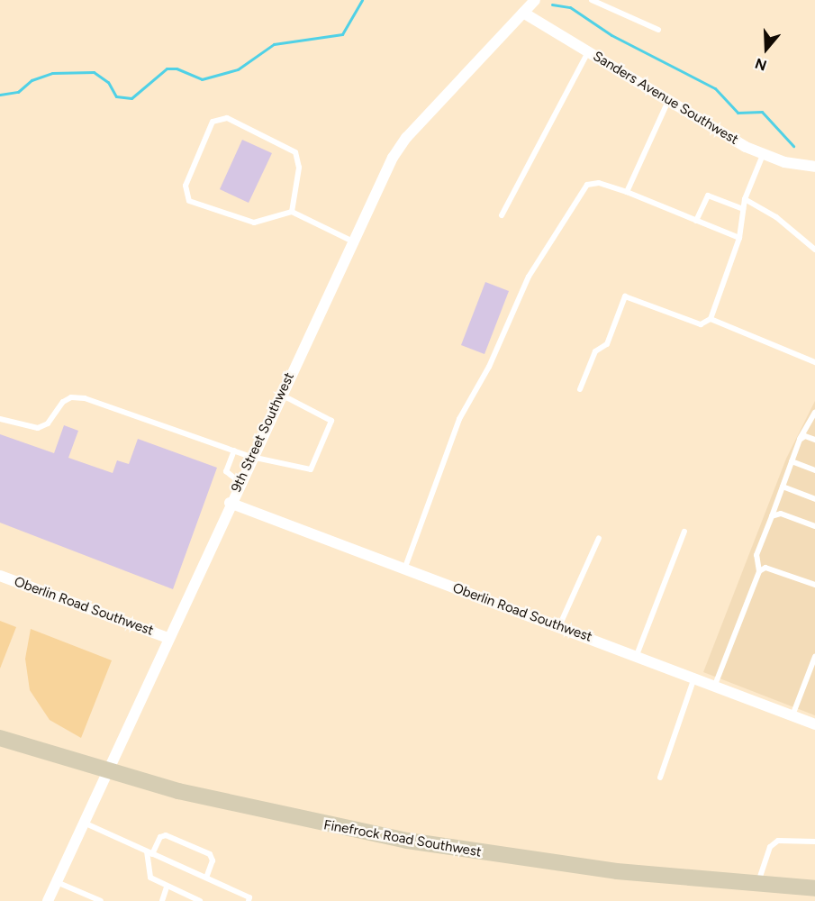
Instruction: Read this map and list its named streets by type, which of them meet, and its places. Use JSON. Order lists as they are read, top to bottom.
{
  "streets": {
    "main road": ["Finefrock Road Southwest"],
    "street": ["Sanders Avenue Southwest", "9th Street Southwest", "Oberlin Road Southwest"]
  },
  "crossings": [
    ["Sanders Avenue Southwest", "9th Street Southwest"],
    ["9th Street Southwest", "Oberlin Road Southwest"],
    ["9th Street Southwest", "Finefrock Road Southwest"]
  ],
  "north": "bottom"
}
